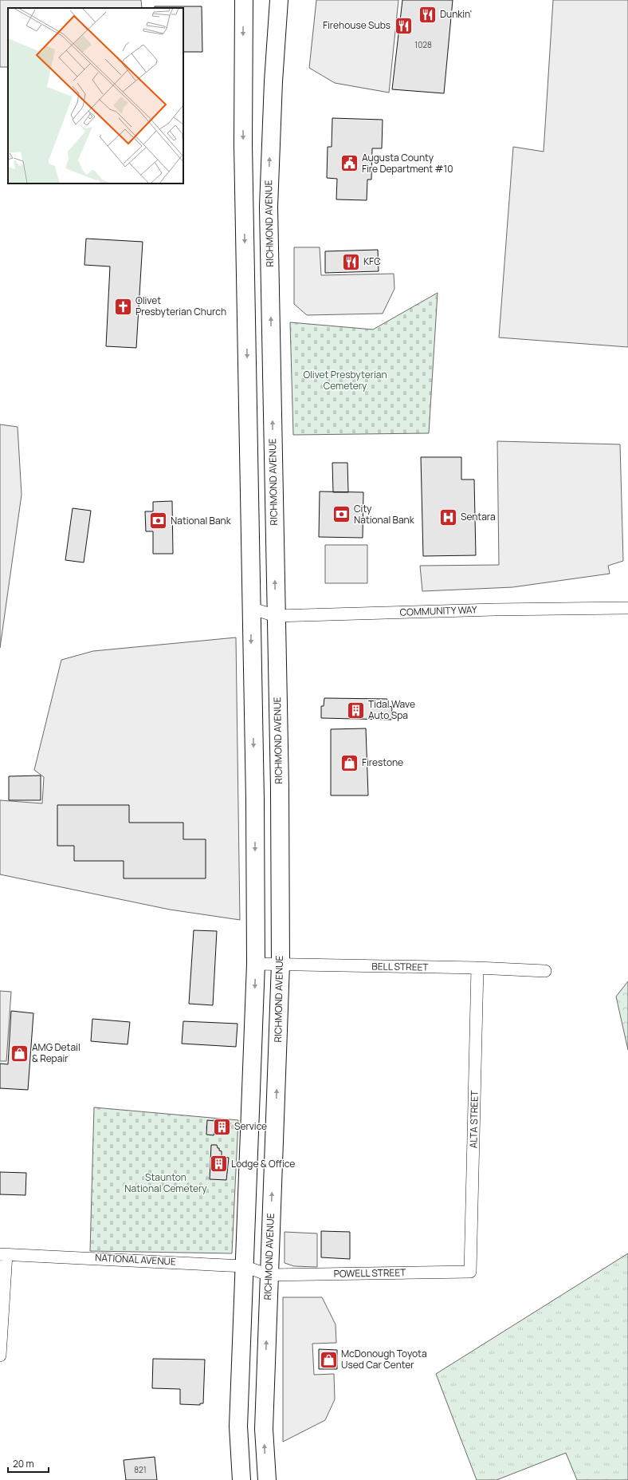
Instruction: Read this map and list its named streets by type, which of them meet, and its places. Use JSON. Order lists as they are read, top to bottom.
{
  "streets": {
    "main road": ["RICHMOND AVENUE"],
    "street": [
      "COMMUNITY WAY",
      "BELL STREET",
      "ALTA STREET",
      "NATIONAL AVENUE",
      "POWELL STREET"
    ]
  },
  "crossings": [
    ["RICHMOND AVENUE", "COMMUNITY WAY"],
    ["RICHMOND AVENUE", "BELL STREET"],
    ["RICHMOND AVENUE", "NATIONAL AVENUE"],
    ["RICHMOND AVENUE", "POWELL STREET"],
    ["BELL STREET", "ALTA STREET"],
    ["ALTA STREET", "POWELL STREET"],
    ["NATIONAL AVENUE", "POWELL STREET"]
  ],
  "parks": ["Olivet Presbyterian Cemetery", "Staunton National Cemetery"],
  "places": {
    "restaurant": ["Dunkin'", "Firehouse Subs", "KFC"],
    "public building": ["Augusta County Fire Department #10"],
    "church": ["Olivet Presbyterian Church"],
    "bank": ["City National Bank", "National Bank"],
    "hospital": ["Sentara"],
    "building": ["Tidal Wave Auto Spa", "Service", "Lodge & Office"],
    "shop": ["Firestone", "AMG Detail & Repair", "McDonough Toyota Used Car Center"]
  },
  "house_numbers": ["1028", "821"],
  "scale_bar": "20 m"
}
